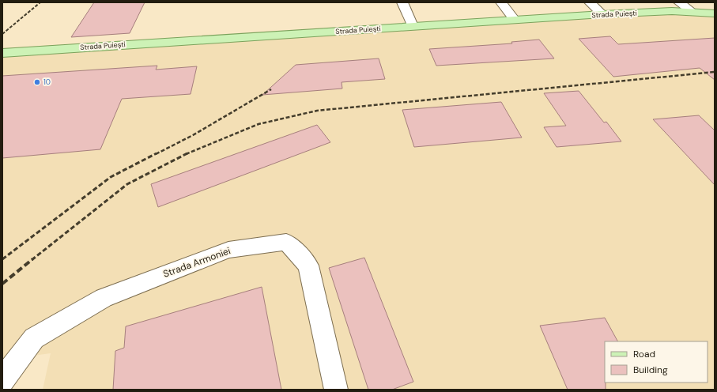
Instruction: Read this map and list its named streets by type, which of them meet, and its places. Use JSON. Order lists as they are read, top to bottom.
{
  "streets": {
    "main road": ["Strada Puiești"],
    "street": ["Strada Armoniei"]
  },
  "places": ["10"],
  "legend": ["Road", "Building"]
}
